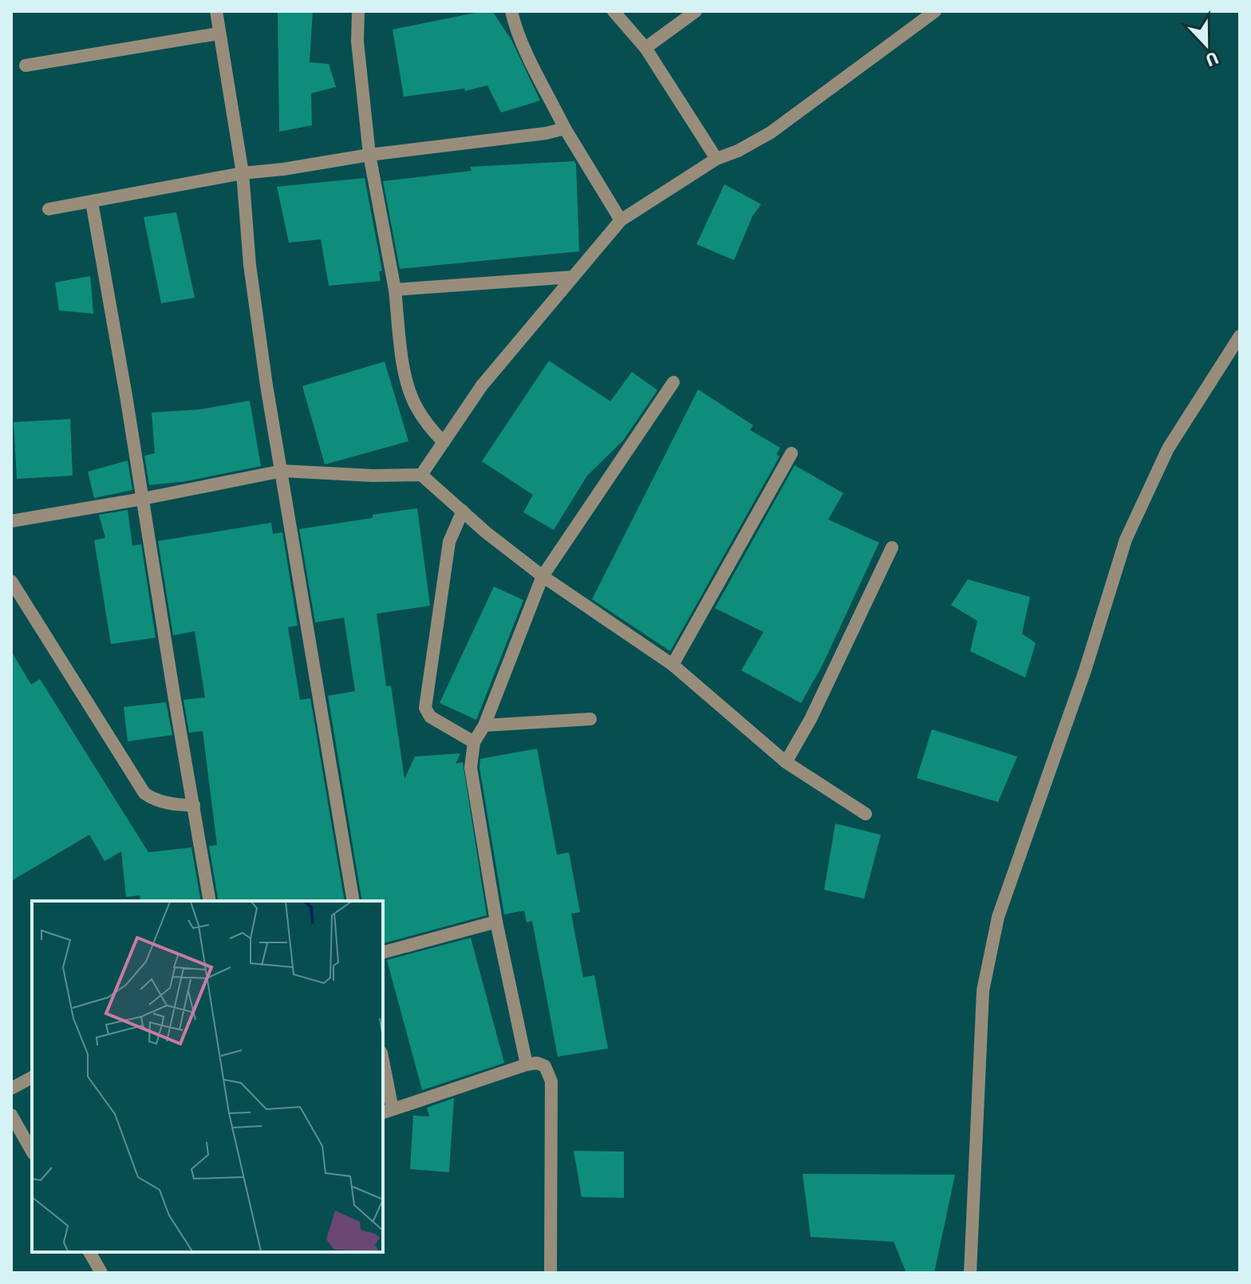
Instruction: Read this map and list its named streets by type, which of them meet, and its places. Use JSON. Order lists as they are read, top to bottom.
{
  "north": "bottom"
}
